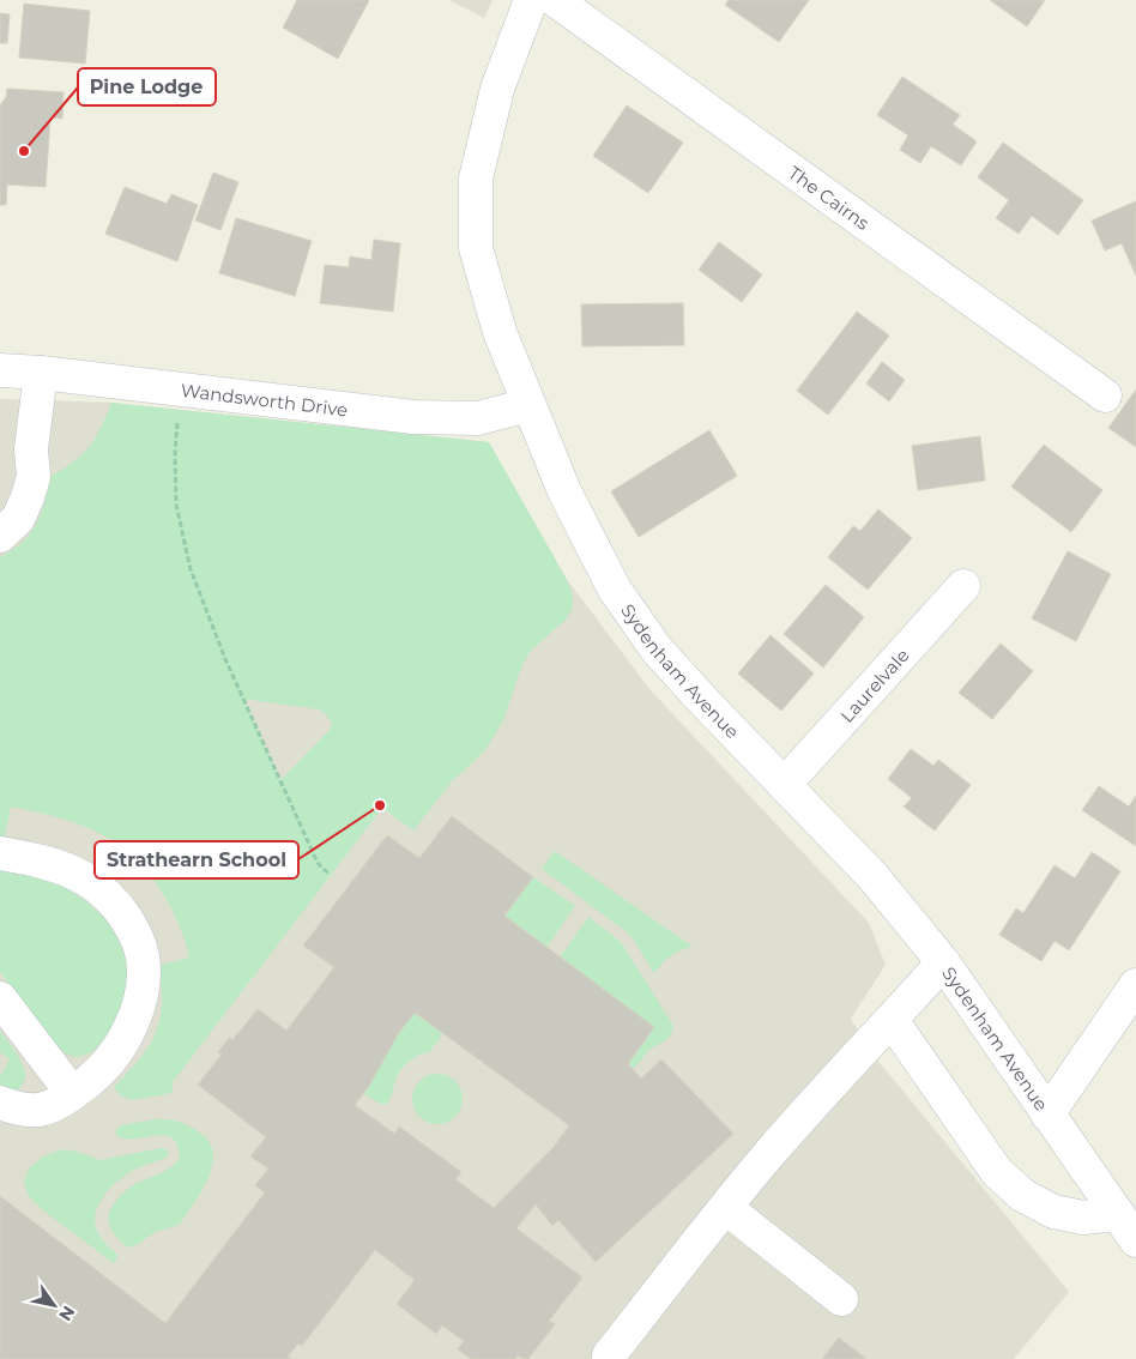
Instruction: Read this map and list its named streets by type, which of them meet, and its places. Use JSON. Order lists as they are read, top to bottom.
{
  "streets": {
    "street": [
      "The Cairns",
      "Wandsworth Drive",
      "Sydenham Avenue",
      "Laurelvale"
    ]
  },
  "crossings": [
    ["Wandsworth Drive", "Sydenham Avenue"],
    ["Sydenham Avenue", "Laurelvale"]
  ],
  "places": ["Pine Lodge", "Strathearn School"],
  "north": "bottom right"
}
